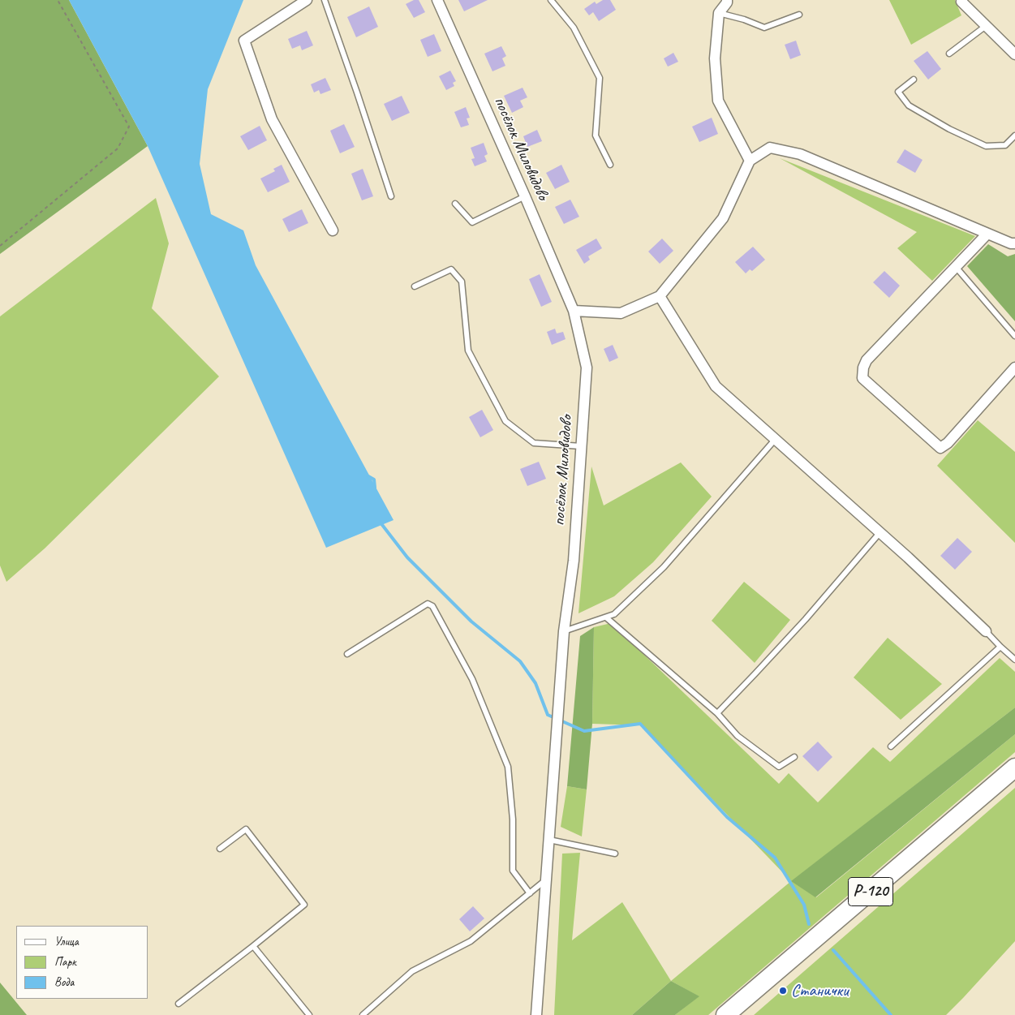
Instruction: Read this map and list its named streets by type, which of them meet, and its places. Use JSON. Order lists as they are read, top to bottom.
{
  "streets": {
    "highway": ["Р-120"],
    "street": ["посёлок Миловидово"]
  },
  "places": ["Станички"],
  "legend": ["Улица", "Парк", "Вода"]
}
